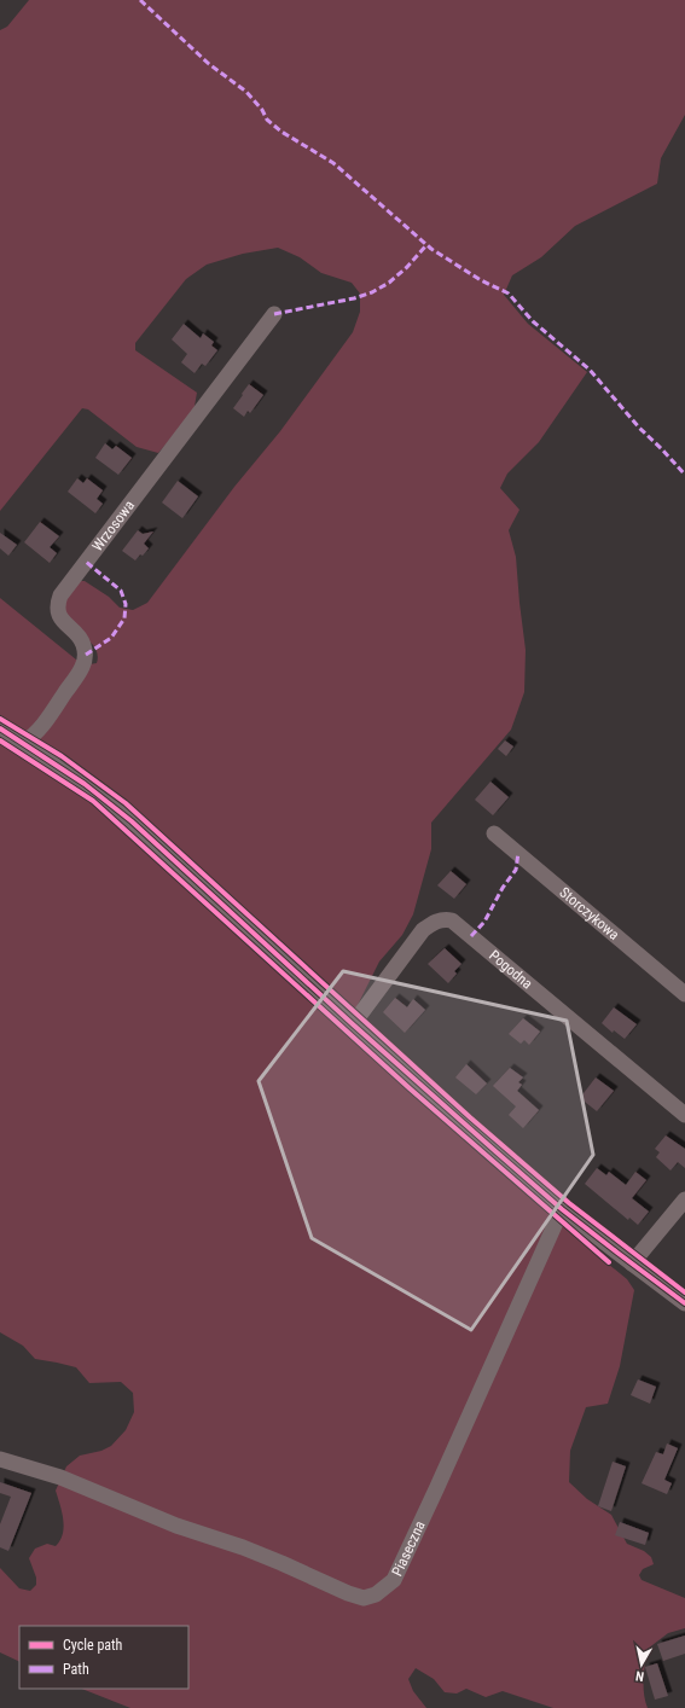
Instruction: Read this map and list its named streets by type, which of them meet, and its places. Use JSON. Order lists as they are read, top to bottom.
{
  "streets": {
    "street": [
      "Wrzosowa",
      "Storczykowa",
      "Pogodna",
      "Piaseczna"
    ]
  },
  "legend": ["Cycle path", "Path"],
  "north": "bottom"
}
